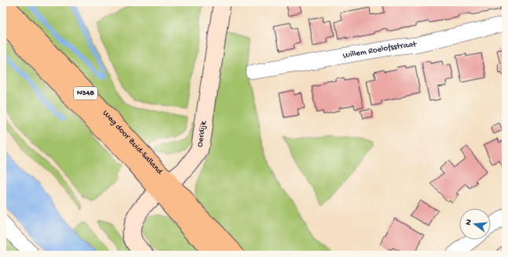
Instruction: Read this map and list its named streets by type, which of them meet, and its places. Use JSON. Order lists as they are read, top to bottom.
{
  "streets": {
    "main road": ["N348", "Weg door Zuid-Salland"],
    "street": ["Willem Roelofsstraat", "Oerdijk"]
  },
  "crossings": [
    ["Oerdijk", "Weg door Zuid-Salland"]
  ],
  "north": "left"
}
